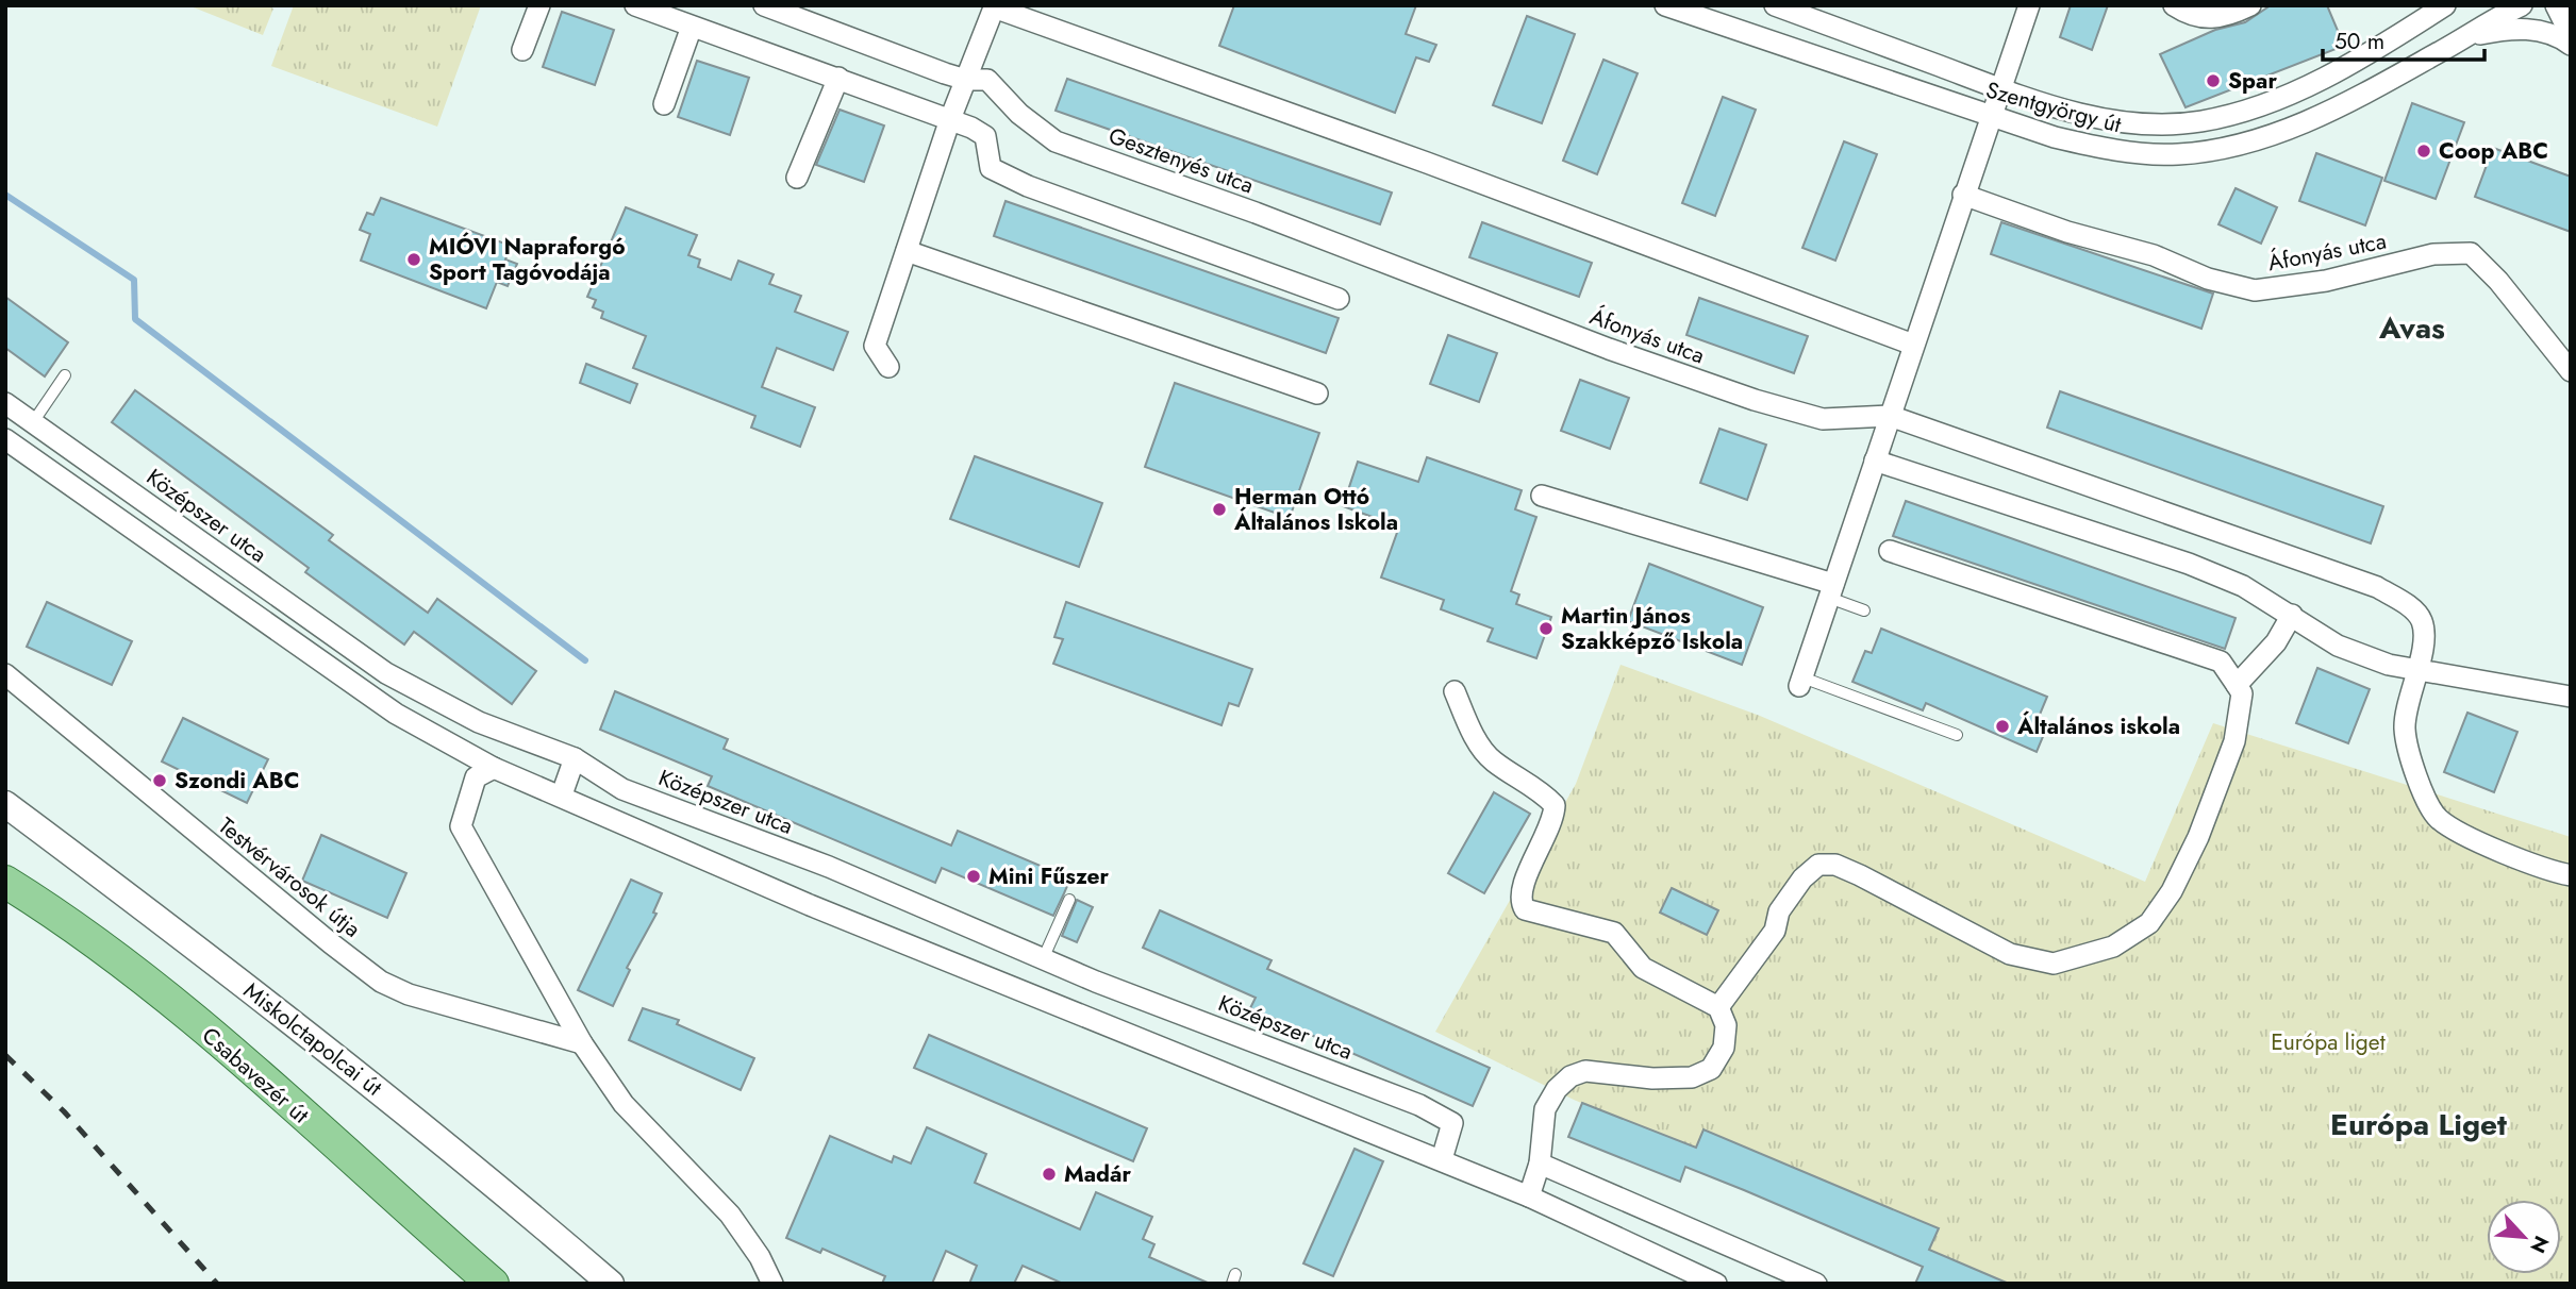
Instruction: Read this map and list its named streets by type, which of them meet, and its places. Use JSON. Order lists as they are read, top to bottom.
{
  "streets": {
    "main road": ["Csabavezér út"],
    "street": [
      "Szentgyörgy út",
      "Gesztenyés utca",
      "Áfonyás utca",
      "Középszer utca",
      "Testvérvárosok útja",
      "Miskolctapolcai út"
    ]
  },
  "crossings": [
    ["Gesztenyés utca", "Áfonyás utca"]
  ],
  "districts": ["Avas", "Európa Liget"],
  "parks": ["Európa liget"],
  "places": [
    "Spar",
    "Coop ABC",
    "MIÓVI Napraforgó Sport Tagóvodája",
    "Herman Ottó Általános Iskola",
    "Martin János Szakképző Iskola",
    "Általános iskola",
    "Szondi ABC",
    "Mini Fűszer",
    "Madár"
  ],
  "scale_bar": "50 m",
  "north": "bottom right"
}
